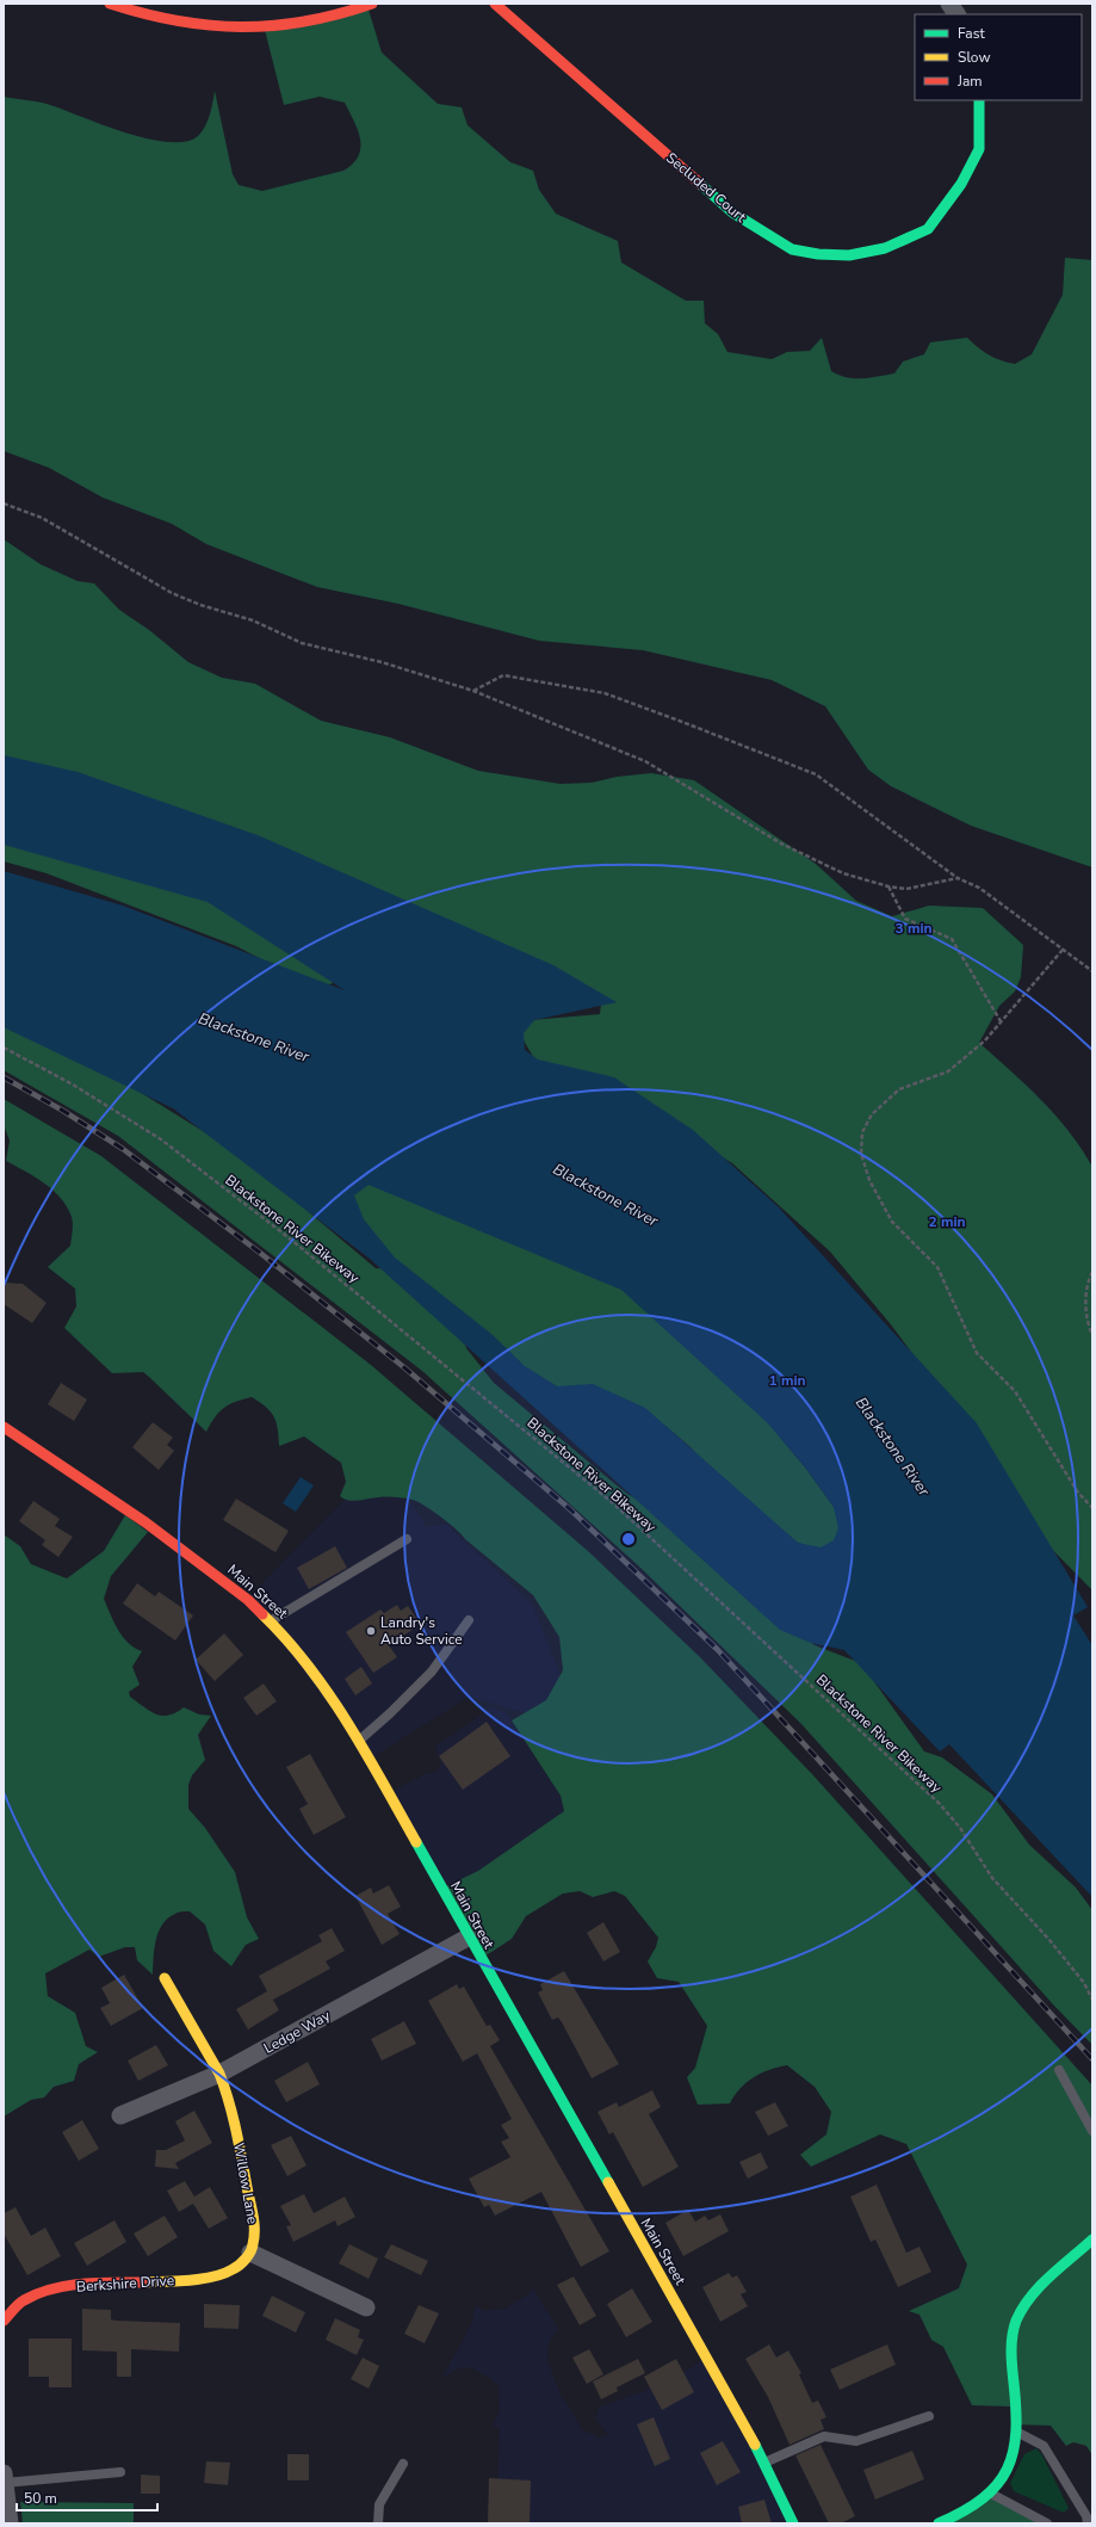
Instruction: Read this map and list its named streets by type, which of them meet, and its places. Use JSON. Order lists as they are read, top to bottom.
{
  "streets": {
    "street": [
      "Secluded Court",
      "Main Street",
      "Ledge Way",
      "Willow Lane",
      "Berkshire Drive"
    ],
    "path": ["Blackstone River Bikeway"]
  },
  "crossings": [
    ["Main Street", "Ledge Way"],
    ["Ledge Way", "Willow Lane"],
    ["Willow Lane", "Berkshire Drive"]
  ],
  "water": ["Blackstone River"],
  "places": ["Landry's Auto Service"],
  "legend": ["Fast", "Slow", "Jam"],
  "scale_bar": "50 m",
  "rings": ["3 min", "2 min", "1 min"]
}
